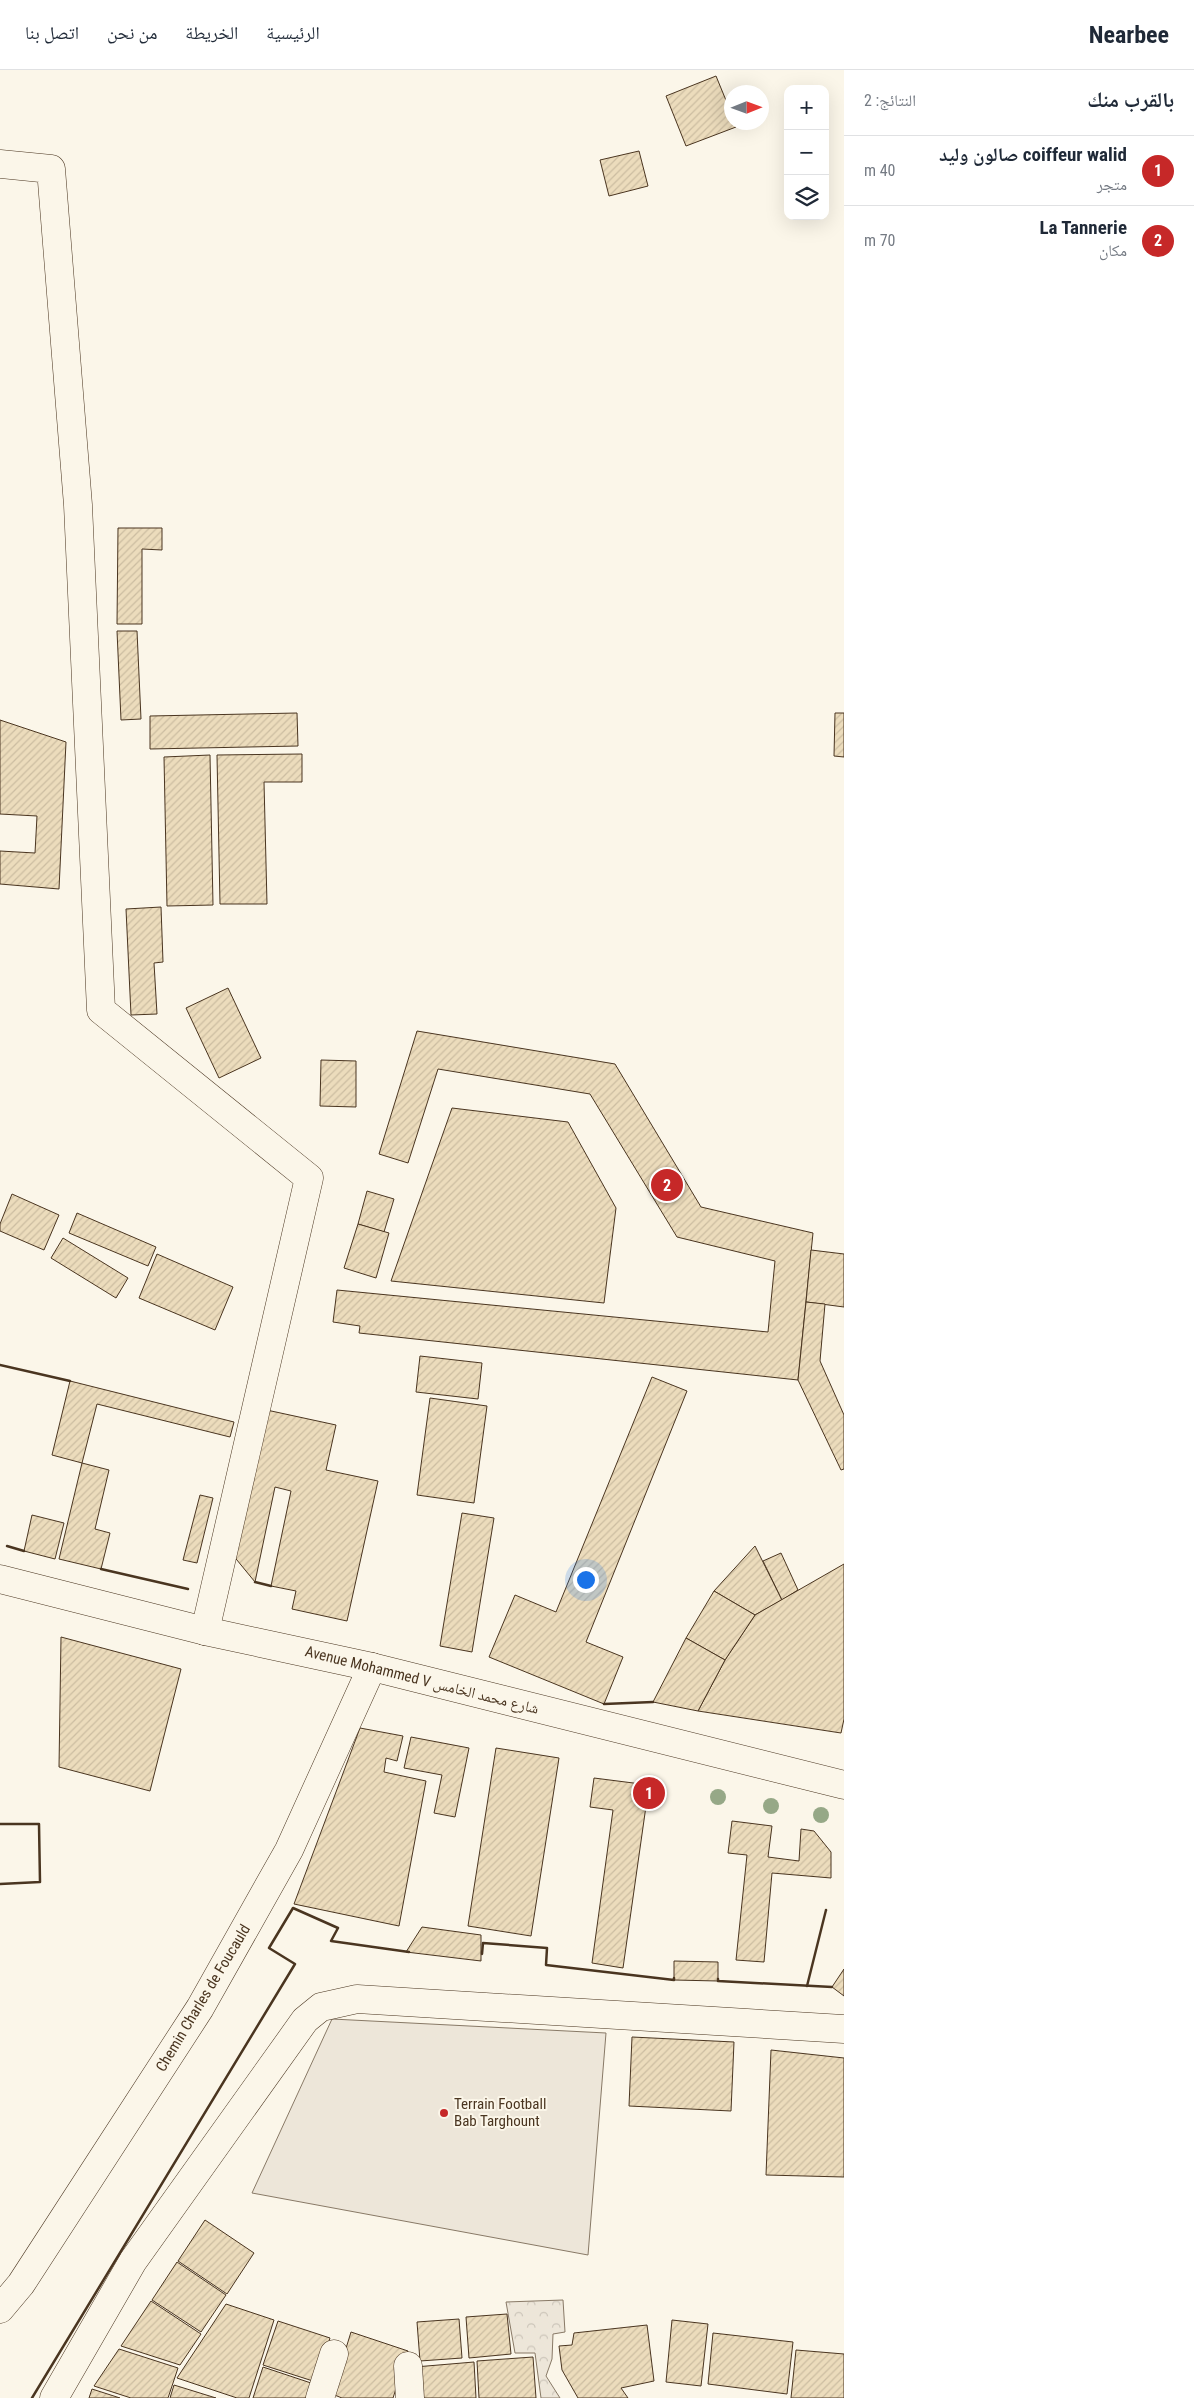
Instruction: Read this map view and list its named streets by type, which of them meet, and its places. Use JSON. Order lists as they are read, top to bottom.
{
  "streets": {
    "street": ["Avenue Mohammed V شارع محمد الخامس", "Chemin Charles de Foucauld"]
  },
  "crossings": [
    ["Avenue Mohammed V شارع محمد الخامس", "Chemin Charles de Foucauld"]
  ],
  "places": ["Terrain Football Bab Targhount"],
  "north": "right",
  "page": {
    "header": "Nearbee",
    "nav": [
      "الرئيسية",
      "الخريطة",
      "من نحن",
      "اتصل بنا"
    ],
    "heading": ["بالقرب منك", "النتائج: 2"],
    "map_buttons": ["+", "−"],
    "list": [
      {
        "mark": "1",
        "name": "coiffeur walid صالون وليد",
        "note": "متجر",
        "value": "40 m"
      },
      {
        "mark": "2",
        "name": "La Tannerie",
        "note": "مكان",
        "value": "70 m"
      }
    ],
    "pins": ["2", "1"]
  }
}
